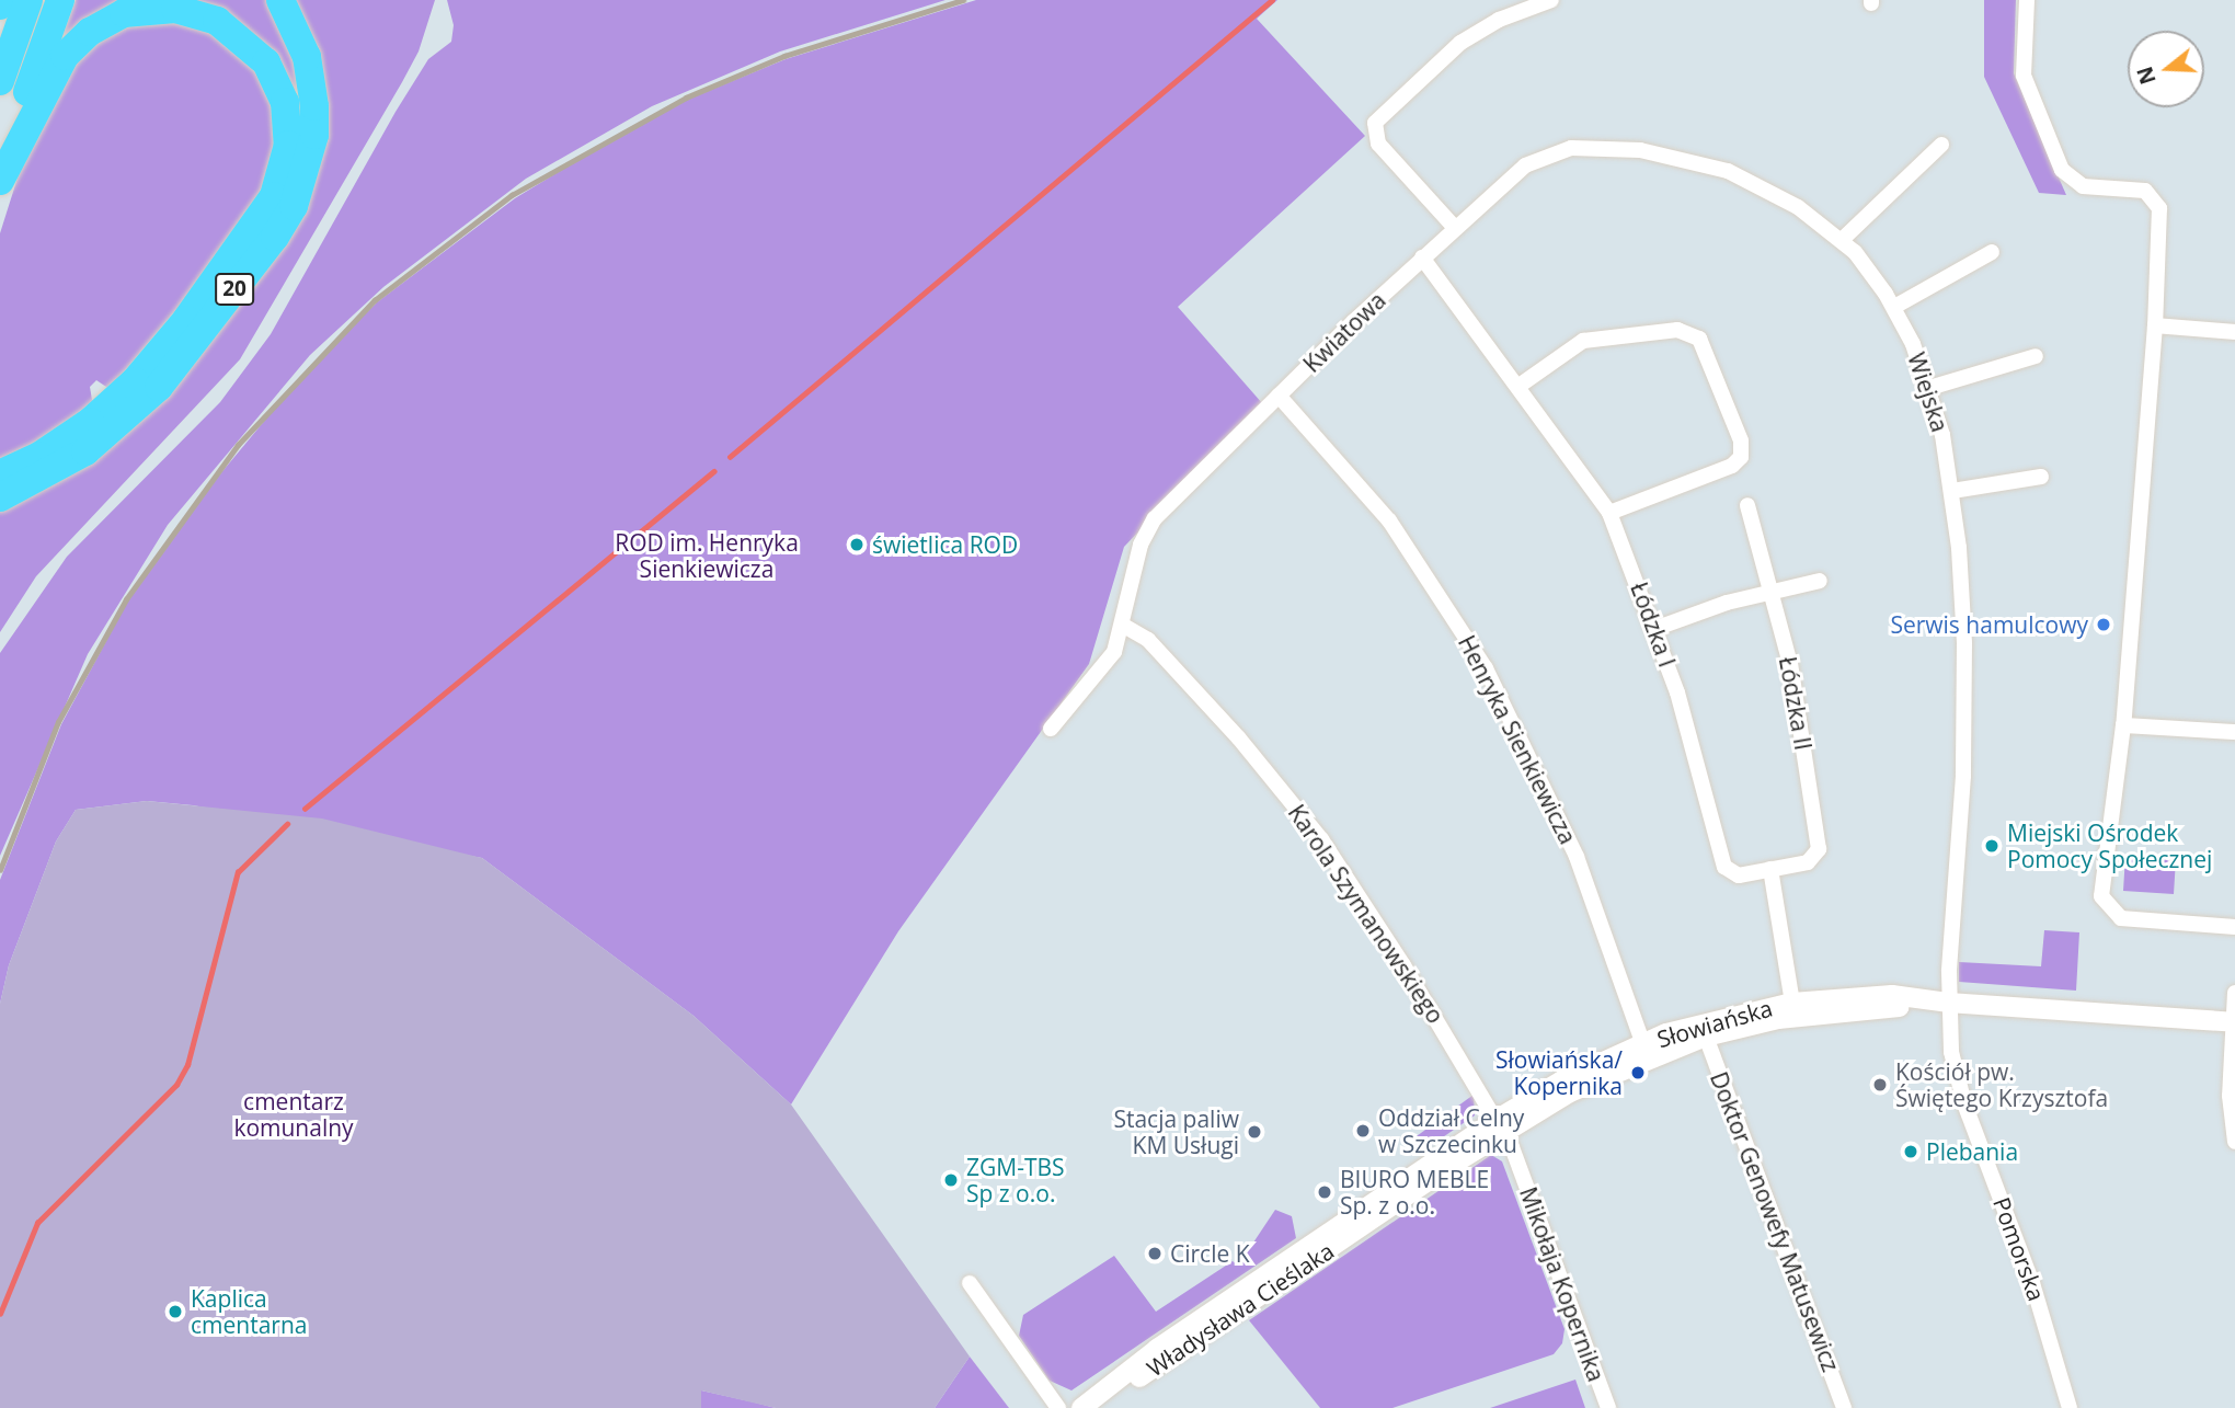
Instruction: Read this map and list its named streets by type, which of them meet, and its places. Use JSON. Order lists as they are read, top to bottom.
{
  "streets": {
    "highway": ["20"],
    "street": [
      "Kwiatowa",
      "Wiejska",
      "Łódzka I",
      "Łódzka II",
      "Henryka Sienkiewicza",
      "Karola Szymanowskiego",
      "Słowiańska",
      "Doktor Genowefy Matusewicz",
      "Pomorska",
      "Mikołaja Kopernika",
      "Władysława Cieślaka"
    ]
  },
  "crossings": [
    ["Kwiatowa", "Wiejska"],
    ["Kwiatowa", "Łódzka I"],
    ["Kwiatowa", "Henryka Sienkiewicza"],
    ["Kwiatowa", "Karola Szymanowskiego"],
    ["Wiejska", "Słowiańska"],
    ["Wiejska", "Pomorska"],
    ["Łódzka I", "Łódzka II"],
    ["Henryka Sienkiewicza", "Słowiańska"],
    ["Karola Szymanowskiego", "Słowiańska"],
    ["Karola Szymanowskiego", "Mikołaja Kopernika"],
    ["Karola Szymanowskiego", "Władysława Cieślaka"],
    ["Słowiańska", "Doktor Genowefy Matusewicz"],
    ["Słowiańska", "Pomorska"],
    ["Słowiańska", "Mikołaja Kopernika"],
    ["Słowiańska", "Władysława Cieślaka"],
    ["Mikołaja Kopernika", "Władysława Cieślaka"]
  ],
  "parks": ["ROD im. Henryka Sienkiewicza", "cmentarz komunalny"],
  "places": [
    "świetlica ROD",
    "Serwis hamulcowy",
    "Miejski Ośrodek Pomocy Społecznej",
    "Słowiańska/ Kopernika",
    "Kościół pw. Świętego Krzysztofa",
    "Oddział Celny w Szczecinku",
    "Stacja paliw KM Usługi",
    "Plebania",
    "ZGM-TBS Sp z o.o.",
    "BIURO MEBLE Sp. z o.o.",
    "Circle K",
    "Kaplica cmentarna"
  ],
  "north": "left"
}
